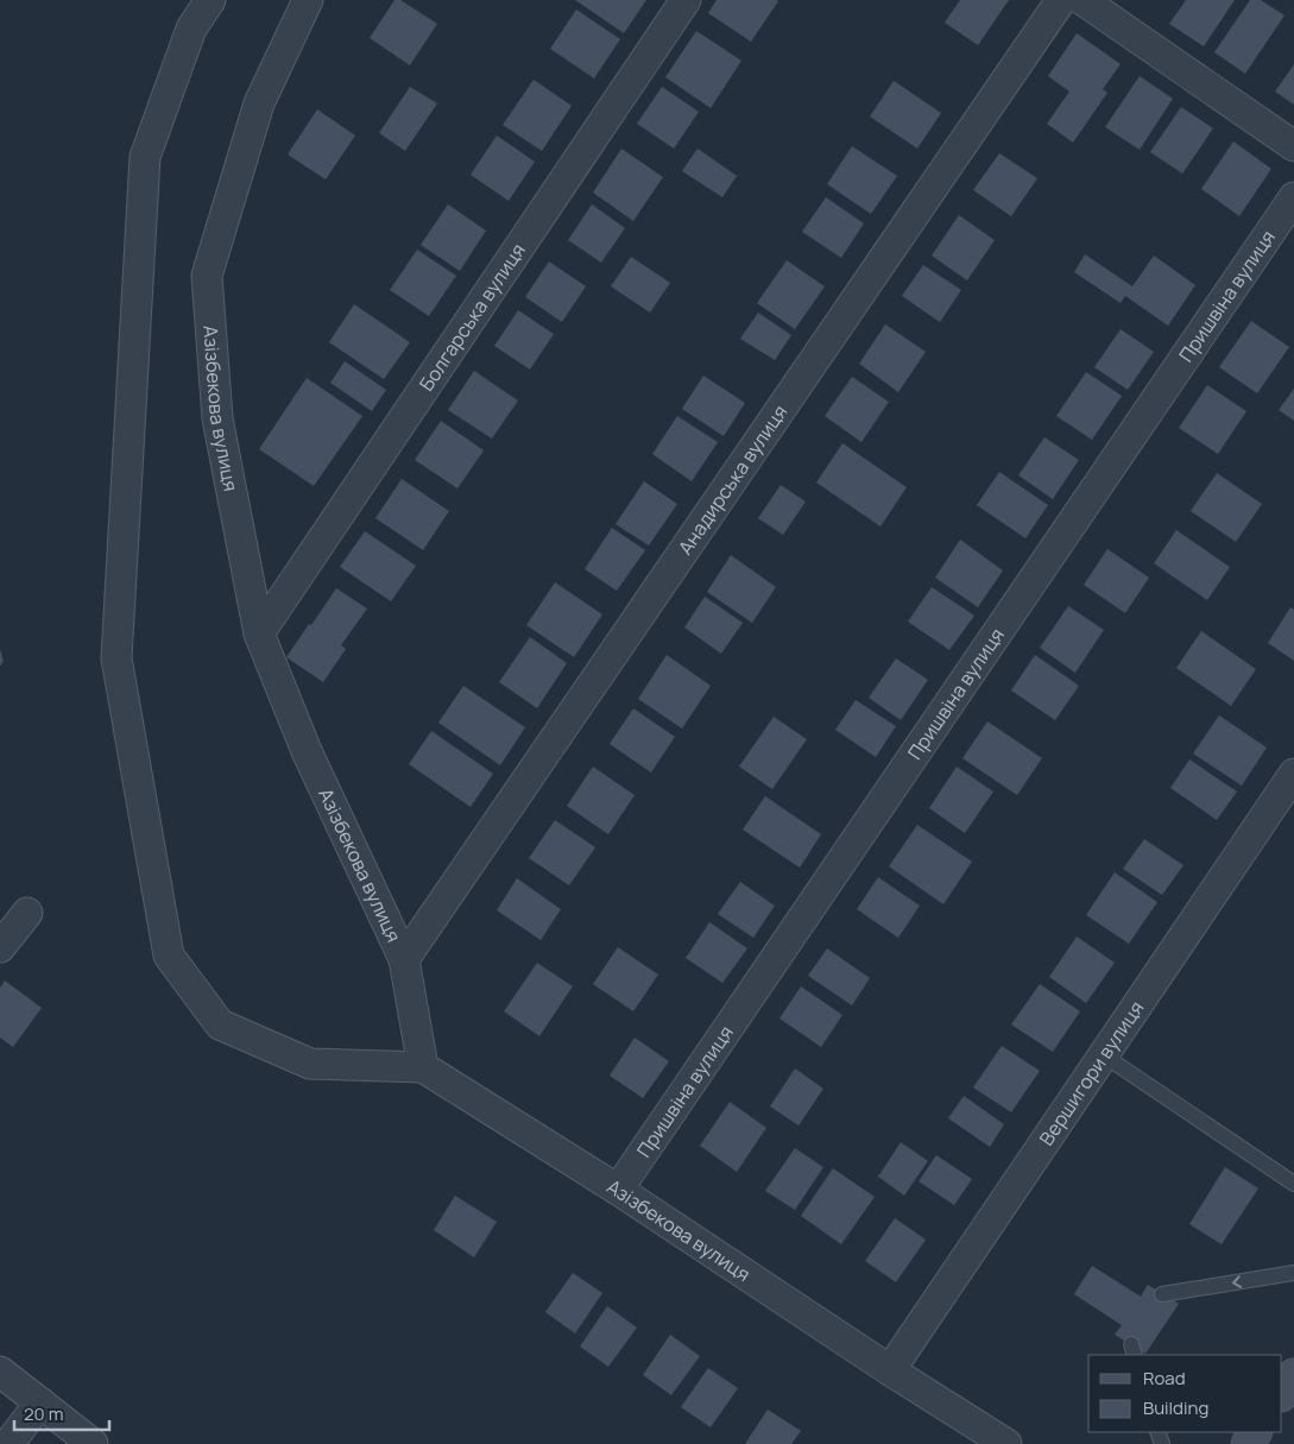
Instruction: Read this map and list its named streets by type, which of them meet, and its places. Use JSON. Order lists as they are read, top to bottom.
{
  "streets": {
    "street": [
      "Пришвіна вулиця",
      "Болгарська вулиця",
      "Азізбекова вулиця",
      "Анадирська вулиця",
      "Вершигори вулиця"
    ]
  },
  "crossings": [
    ["Пришвіна вулиця", "Азізбекова вулиця"],
    ["Болгарська вулиця", "Азізбекова вулиця"],
    ["Азізбекова вулиця", "Анадирська вулиця"],
    ["Азізбекова вулиця", "Вершигори вулиця"]
  ],
  "legend": ["Road", "Building"],
  "scale_bar": "20 m"
}
